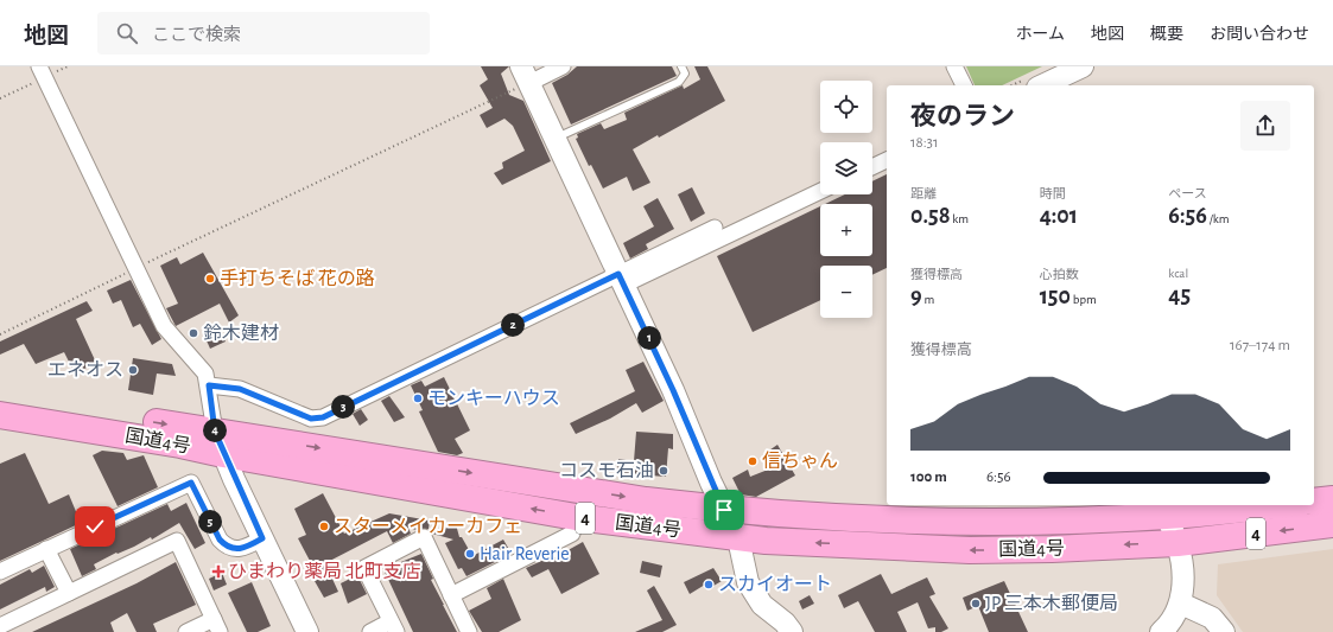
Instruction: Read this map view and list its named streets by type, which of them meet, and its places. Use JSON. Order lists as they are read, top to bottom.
{
  "streets": {
    "highway": ["国道4号", "4"]
  },
  "places": {
    "other": [
      "手打ちそば 花の路",
      "鈴木建材",
      "エネオス",
      "モンキーハウス",
      "信ちゃん",
      "コスモ石油",
      "スターメイカーカフェ",
      "Hair Reverie",
      "スカイオート",
      "JP 三本木郵便局"
    ],
    "health": ["ひまわり薬局 北町支店"]
  },
  "page": {
    "header": "地図",
    "search": "ここで検索",
    "nav": [
      "ホーム",
      "地図",
      "概要",
      "お問い合わせ"
    ],
    "map_buttons": ["+", "−"],
    "heading": ["夜のラン", "18:31"],
    "stats": [
      ["距離", "0.58 km"],
      ["時間", "4:01"],
      ["ペース", "6:56 /km"],
      ["獲得標高", "9 m"],
      ["心拍数", "150 bpm"],
      ["kcal", "45"]
    ],
    "pins": [
      "2",
      "1",
      "3",
      "4",
      "5"
    ],
    "chart": ["獲得標高", "167–174 m"],
    "list": [
      {
        "name": "100 m",
        "note": "6:56"
      }
    ]
  }
}
